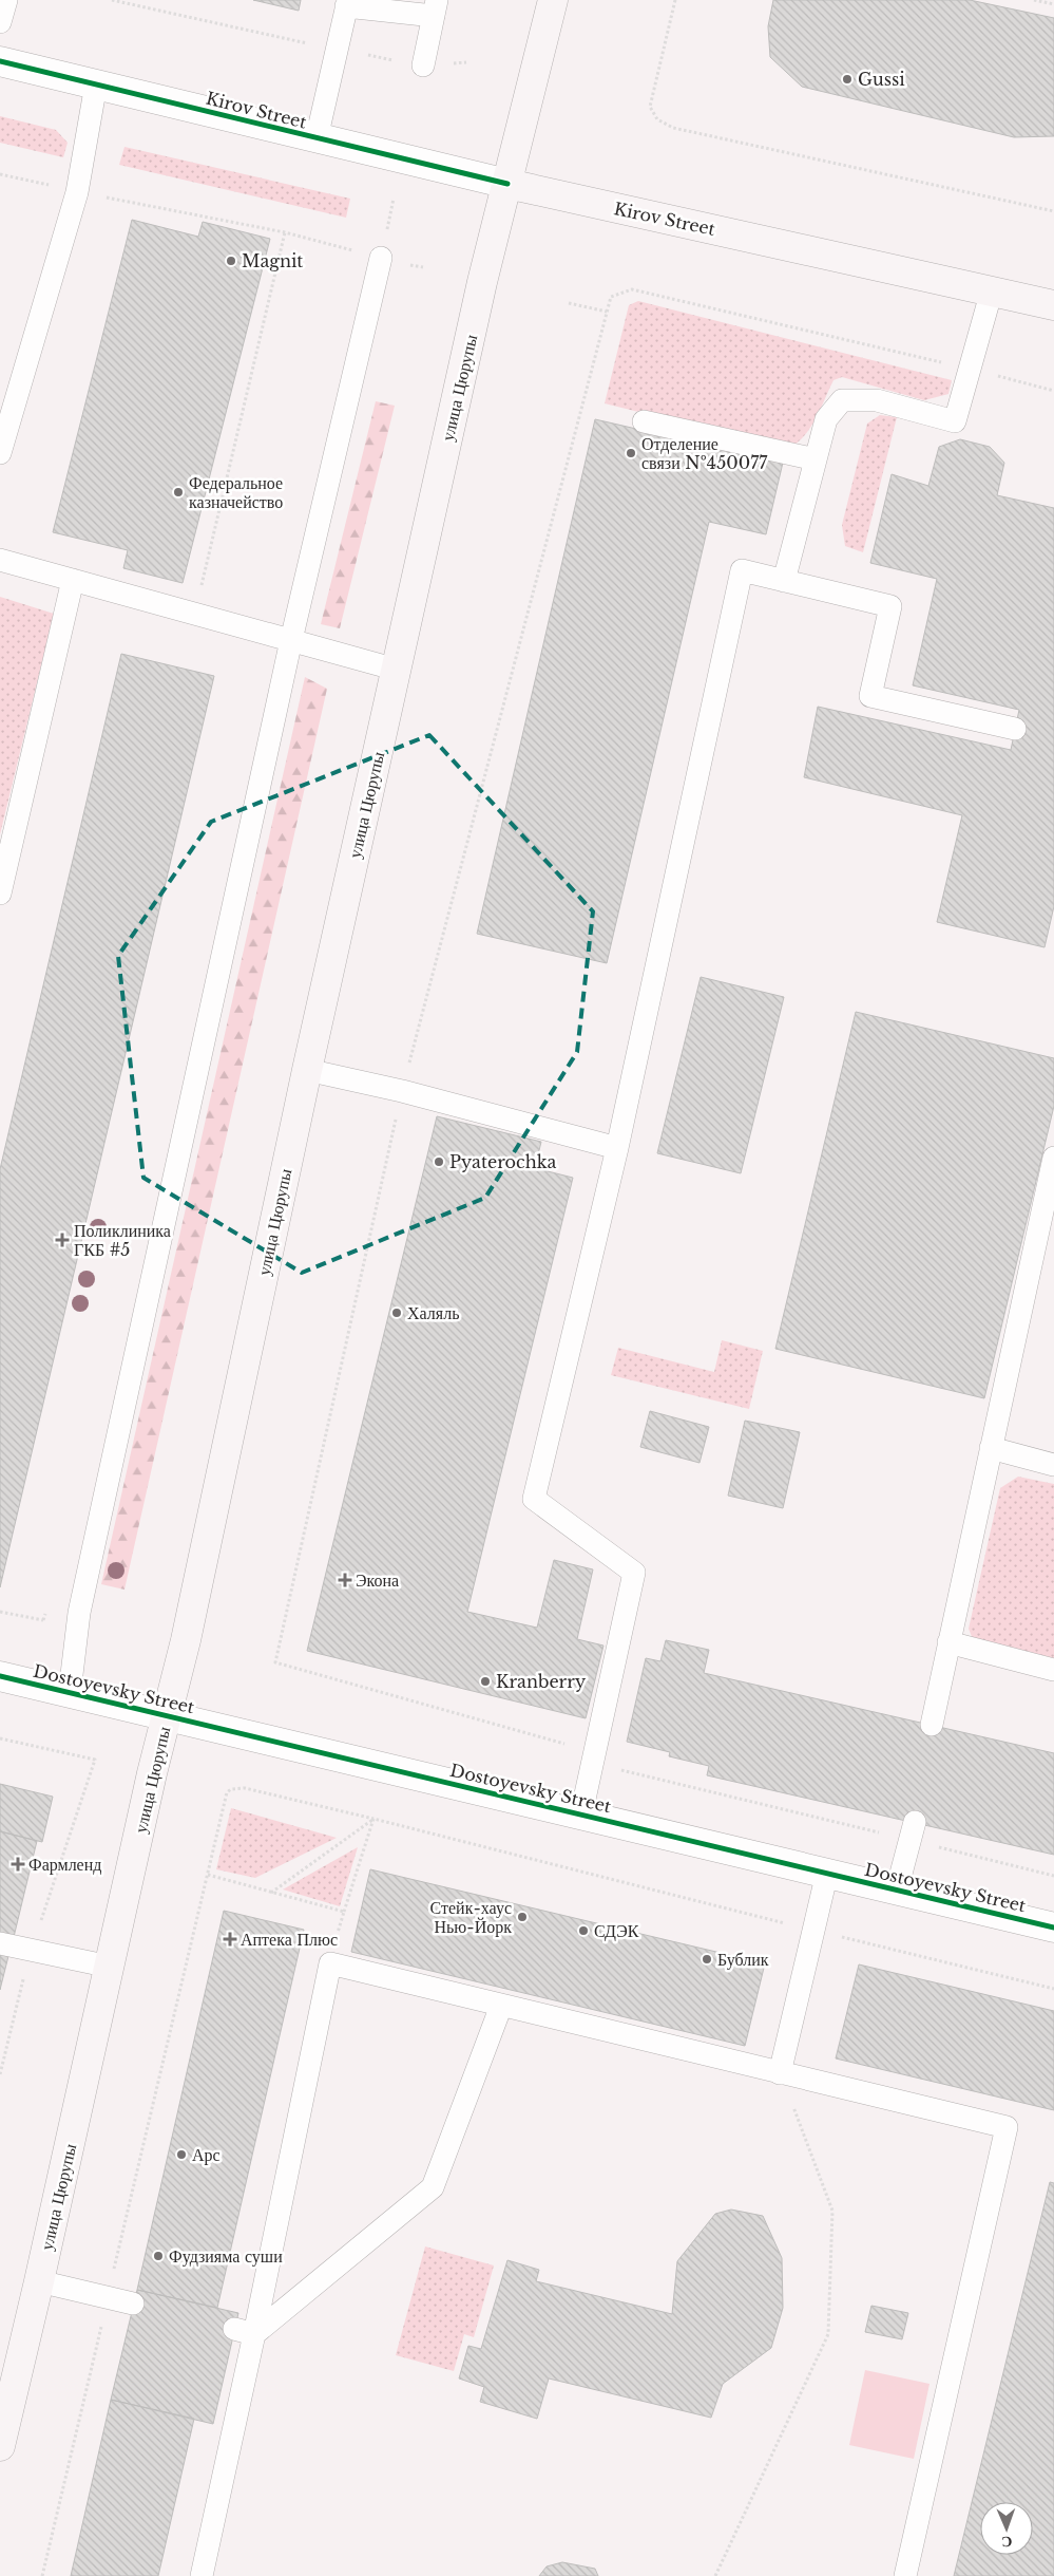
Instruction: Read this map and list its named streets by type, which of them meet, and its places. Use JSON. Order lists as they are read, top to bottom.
{
  "streets": {
    "main road": ["Kirov Street", "улица Цюрупы"],
    "street": ["Dostoyevsky Street"]
  },
  "crossings": [
    ["Kirov Street", "улица Цюрупы"],
    ["улица Цюрупы", "Dostoyevsky Street"]
  ],
  "places": {
    "other": [
      "Gussi",
      "Magnit",
      "Отделение связи №450077",
      "Федеральное казначейство",
      "Pyaterochka",
      "Халяль",
      "Kranberry",
      "Стейк-хаус Нью-Йорк",
      "СДЭК",
      "Бублик",
      "Арс",
      "Фудзияма суши"
    ],
    "health": [
      "Поликлиника ГКБ #5",
      "Экона",
      "Фармленд",
      "Аптека Плюс"
    ]
  },
  "north": "bottom"
}
